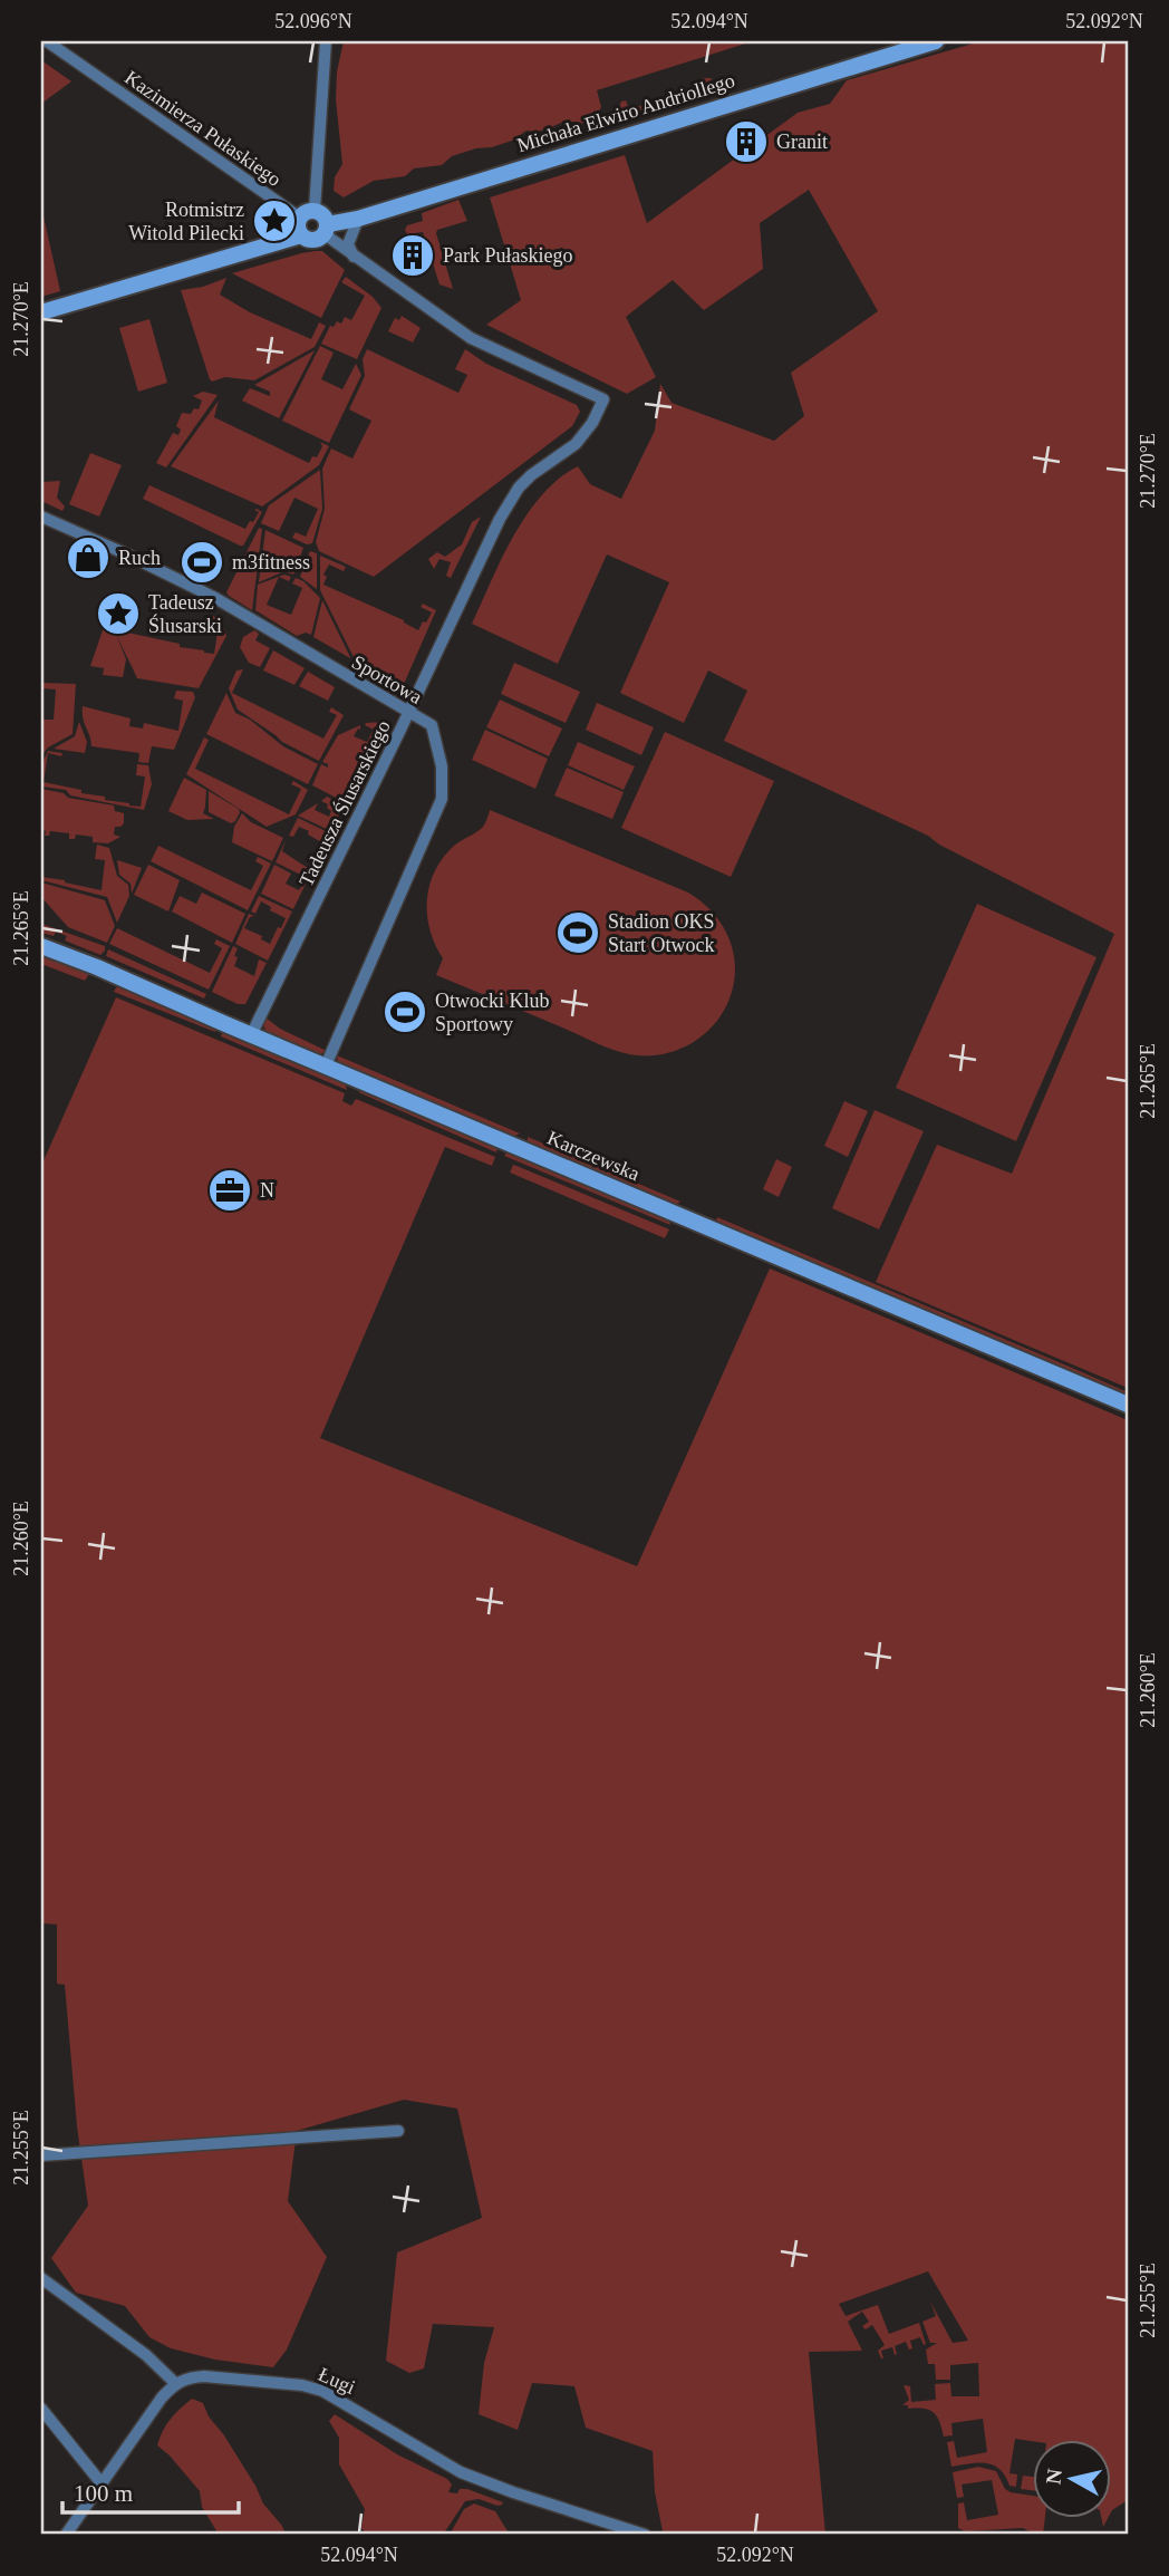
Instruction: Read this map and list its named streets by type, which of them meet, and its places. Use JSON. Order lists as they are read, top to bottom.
{
  "streets": {
    "main road": ["Michała Elwiro Andriollego", "Karczewska"],
    "street": [
      "Kazimierza Pułaskiego",
      "Sportowa",
      "Tadeusza Ślusarskiego",
      "Ługi"
    ]
  },
  "crossings": [
    ["Michała Elwiro Andriollego", "Kazimierza Pułaskiego"],
    ["Sportowa", "Tadeusza Ślusarskiego"],
    ["Sportowa", "Karczewska"],
    ["Tadeusza Ślusarskiego", "Karczewska"]
  ],
  "places": {
    "building": ["Granit", "Park Pułaskiego"],
    "place": ["Rotmistrz Witold Pilecki", "Tadeusz Ślusarski"],
    "shop": ["Ruch"],
    "sports": ["m3fitness", "Stadion OKS Start Otwock", "Otwocki Klub Sportowy"],
    "office": ["N"]
  },
  "scale_bar": "100 m",
  "north": "left",
  "coordinates": [
    "52.096°N",
    "52.094°N",
    "52.092°N",
    "21.270°E",
    "21.265°E",
    "21.260°E",
    "21.255°E"
  ]
}
